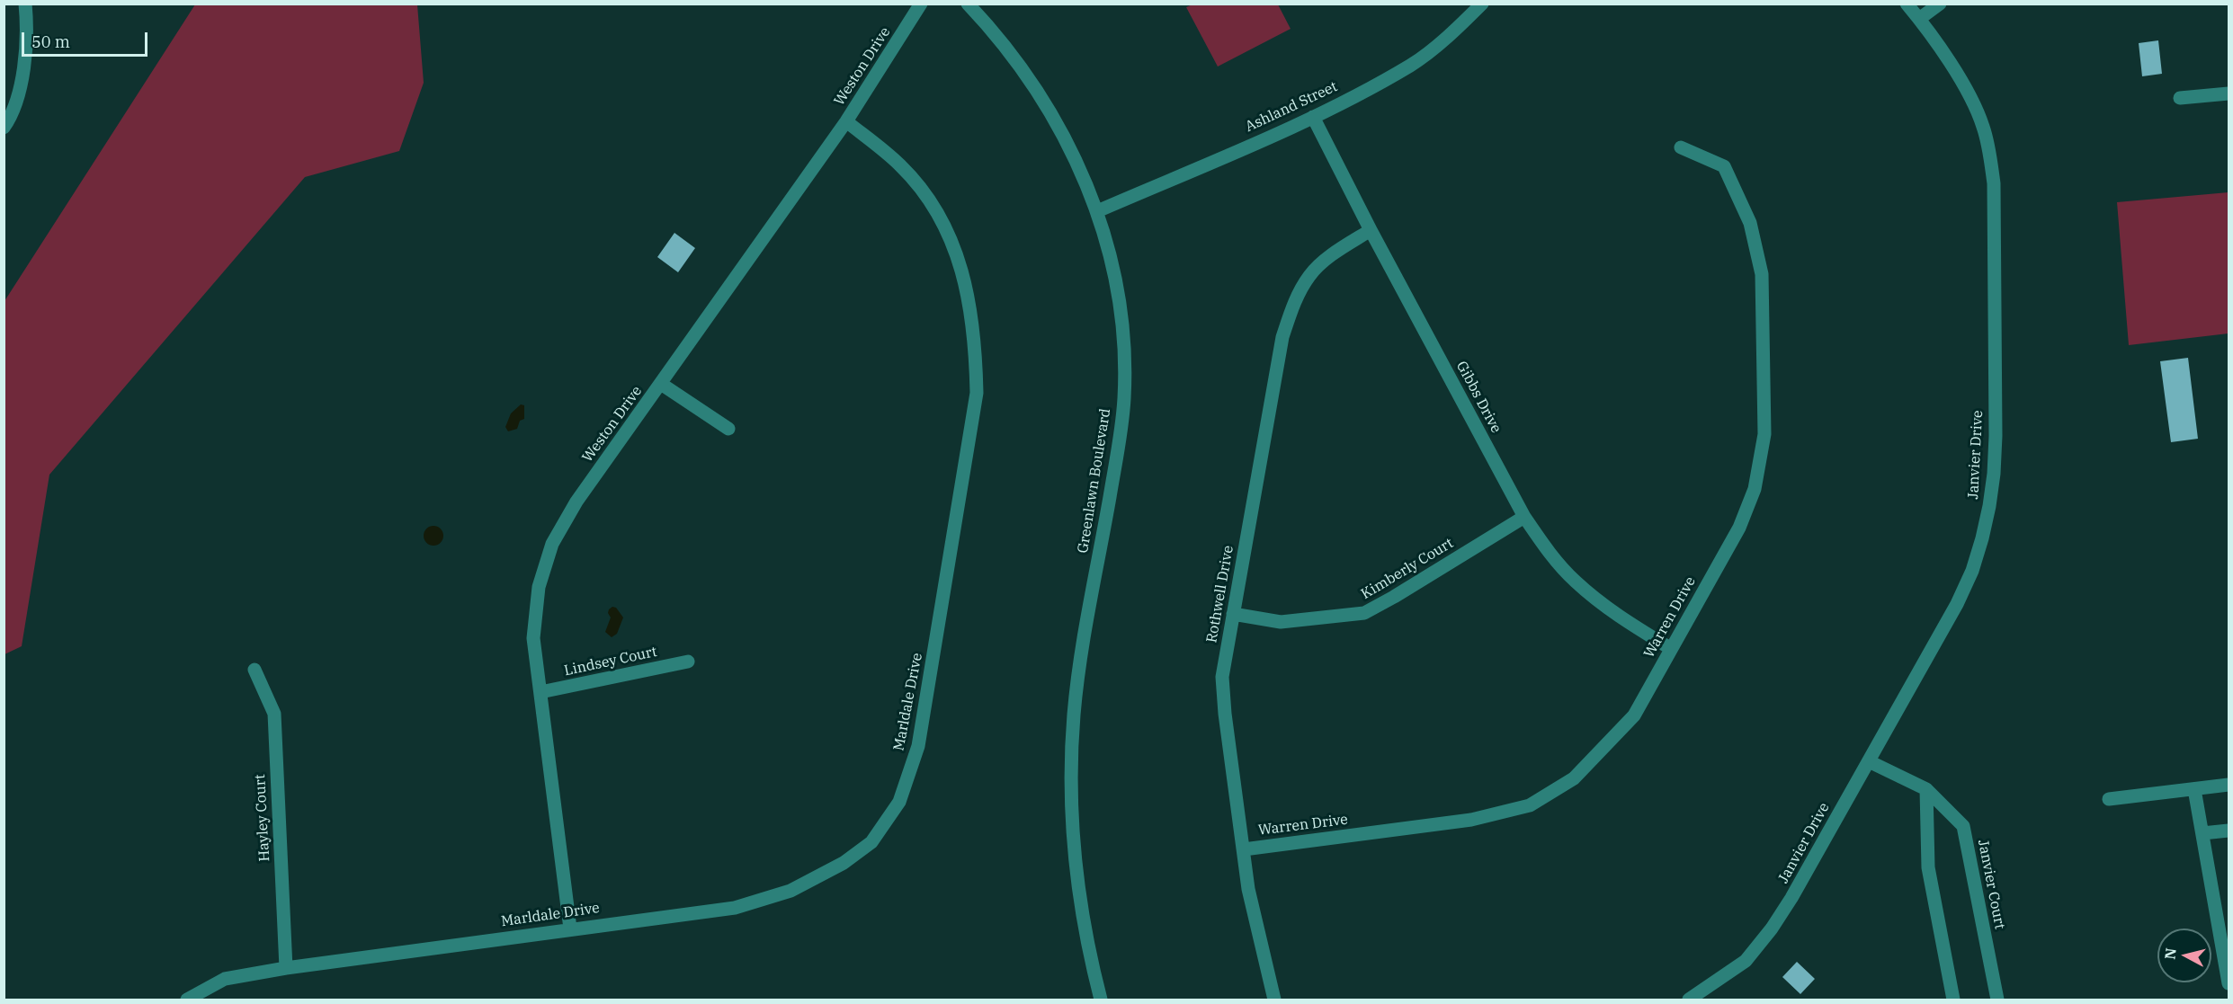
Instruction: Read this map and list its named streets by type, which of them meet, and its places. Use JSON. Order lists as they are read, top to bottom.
{
  "streets": {
    "street": [
      "Weston Drive",
      "Ashland Street",
      "Gibbs Drive",
      "Janvier Drive",
      "Greenlawn Boulevard",
      "Kimberly Court",
      "Rothwell Drive",
      "Warren Drive",
      "Lindsey Court",
      "Marldale Drive",
      "Hayley Court",
      "Janvier Court"
    ]
  },
  "crossings": [
    ["Weston Drive", "Lindsey Court"],
    ["Weston Drive", "Marldale Drive"],
    ["Ashland Street", "Gibbs Drive"],
    ["Ashland Street", "Greenlawn Boulevard"],
    ["Gibbs Drive", "Kimberly Court"],
    ["Gibbs Drive", "Rothwell Drive"],
    ["Gibbs Drive", "Warren Drive"],
    ["Janvier Drive", "Janvier Court"],
    ["Kimberly Court", "Rothwell Drive"],
    ["Rothwell Drive", "Warren Drive"],
    ["Marldale Drive", "Hayley Court"]
  ],
  "scale_bar": "50 m",
  "north": "left"
}
